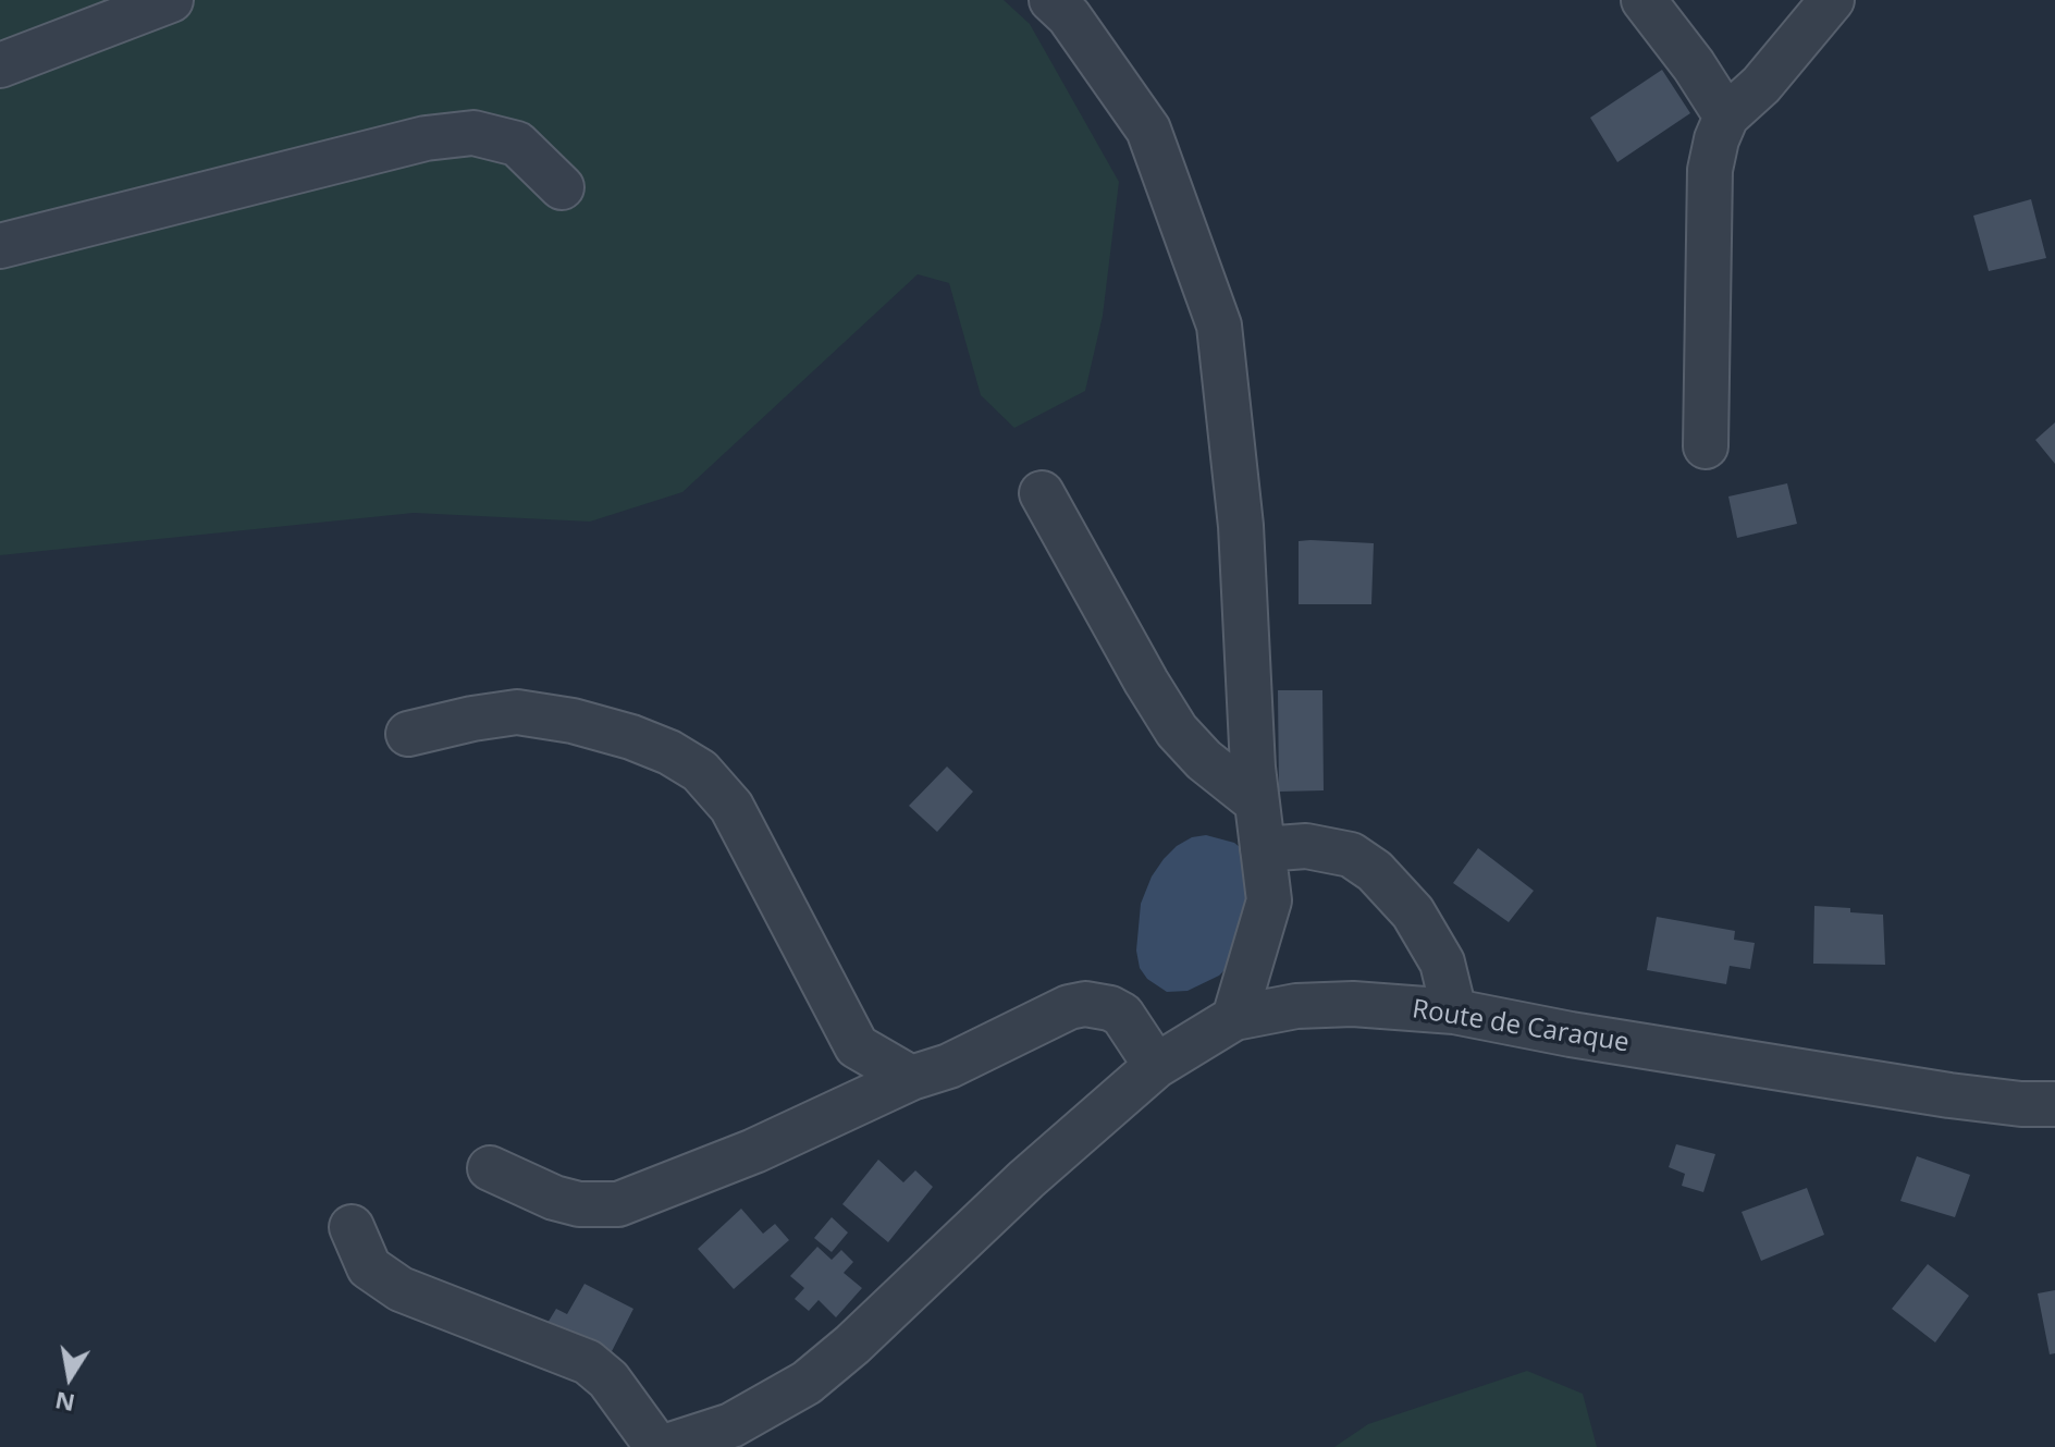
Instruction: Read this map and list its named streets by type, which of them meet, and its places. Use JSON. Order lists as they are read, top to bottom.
{
  "streets": {
    "street": ["Route de Caraque"]
  },
  "north": "bottom"
}
